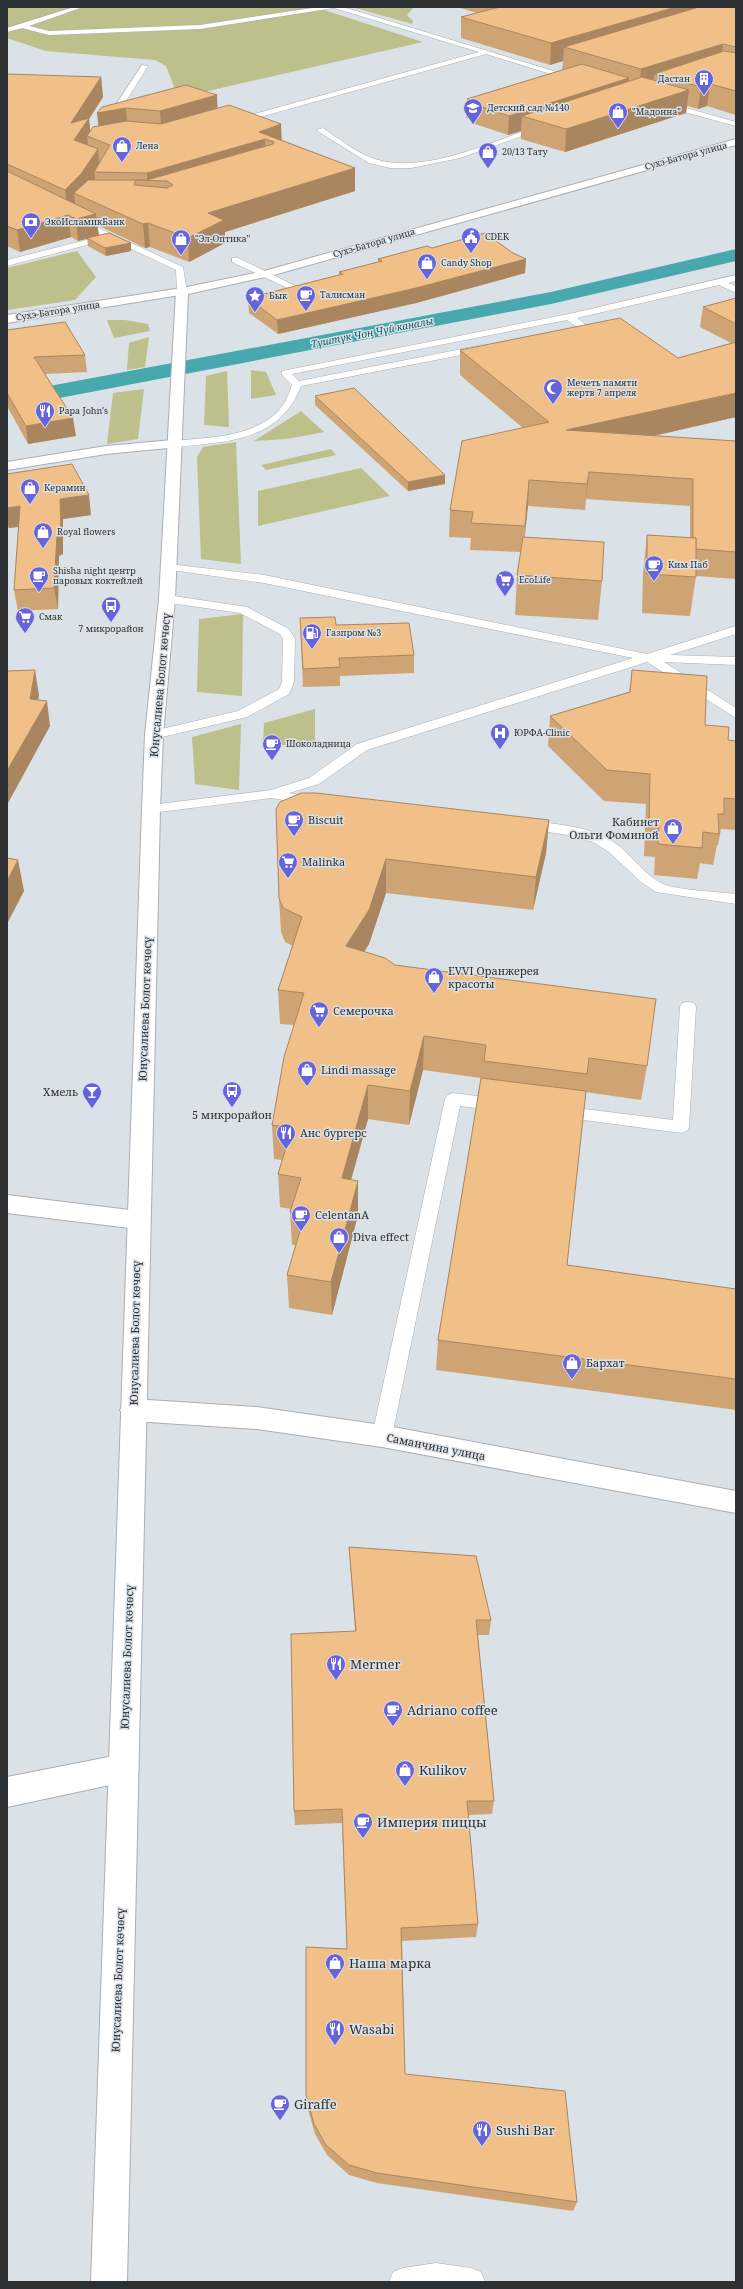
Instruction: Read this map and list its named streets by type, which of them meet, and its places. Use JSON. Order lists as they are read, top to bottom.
{
  "streets": {
    "main road": ["Сухэ-Батора улица", "Юнусалиева Болот көчөсү", "Саманчина улица"]
  },
  "crossings": [
    ["Сухэ-Батора улица", "Юнусалиева Болот көчөсү"],
    ["Юнусалиева Болот көчөсү", "Саманчина улица"]
  ],
  "water": ["Түштүк Чоң Чүй каналы"],
  "places": {
    "building": ["Дастан"],
    "school or university": ["Детский сад №140"],
    "shop": [
      "\"Мадонна\"",
      "Лена",
      "20/13 Тату",
      "\"Эл-Оптика\"",
      "Candy Shop",
      "Керамин",
      "Royal flowers",
      "Кабинет Ольги Фоминой",
      "EVVI Оранжерея красоты",
      "Lindi massage",
      "Diva effect",
      "Бархат",
      "Kulikov",
      "Наша марка"
    ],
    "bank": ["ЭкоИсламикБанк"],
    "public building": ["CDEK"],
    "cafe": [
      "Талисман",
      "Ким Паб",
      "Shisha night центр паровых коктейлей",
      "Шоколадница",
      "Biscuit",
      "CelentanA",
      "Adriano coffee",
      "Империя пиццы",
      "Giraffe"
    ],
    "place": ["Бык"],
    "mosque": ["Мечеть памяти жертв 7 апреля"],
    "restaurant": [
      "Papa John's",
      "Анс бургерс",
      "Mermer",
      "Wasabi",
      "Sushi Bar"
    ],
    "supermarket": [
      "EcoLife",
      "Смак",
      "Malinka",
      "Семерочка"
    ],
    "bus stop": ["7 микрорайон", "5 микрорайон"],
    "fuel station": ["Газпром №3"],
    "hospital": ["ЮРФА-Clinic"],
    "bar": ["Хмель"]
  }
}
